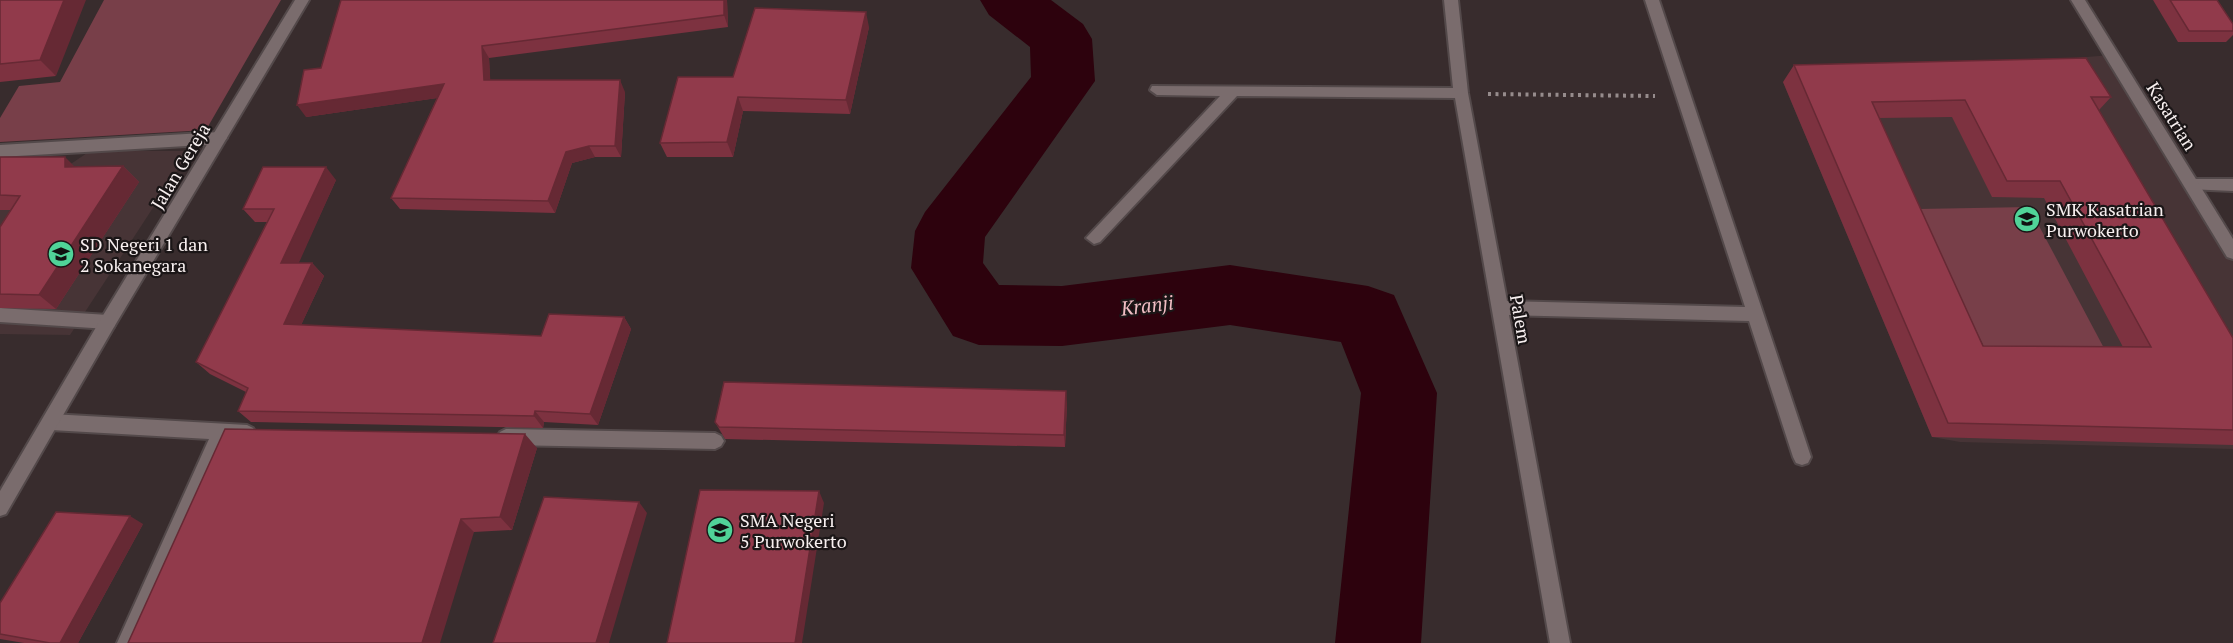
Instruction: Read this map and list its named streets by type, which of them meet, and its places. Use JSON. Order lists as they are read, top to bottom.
{
  "streets": {
    "street": ["Kasatrian", "Jalan Gereja", "Palem"]
  },
  "water": ["Kranji"],
  "places": {
    "school or university": ["SMK Kasatrian Purwokerto", "SD Negeri 1 dan 2 Sokanegara", "SMA Negeri 5 Purwokerto"]
  }
}
